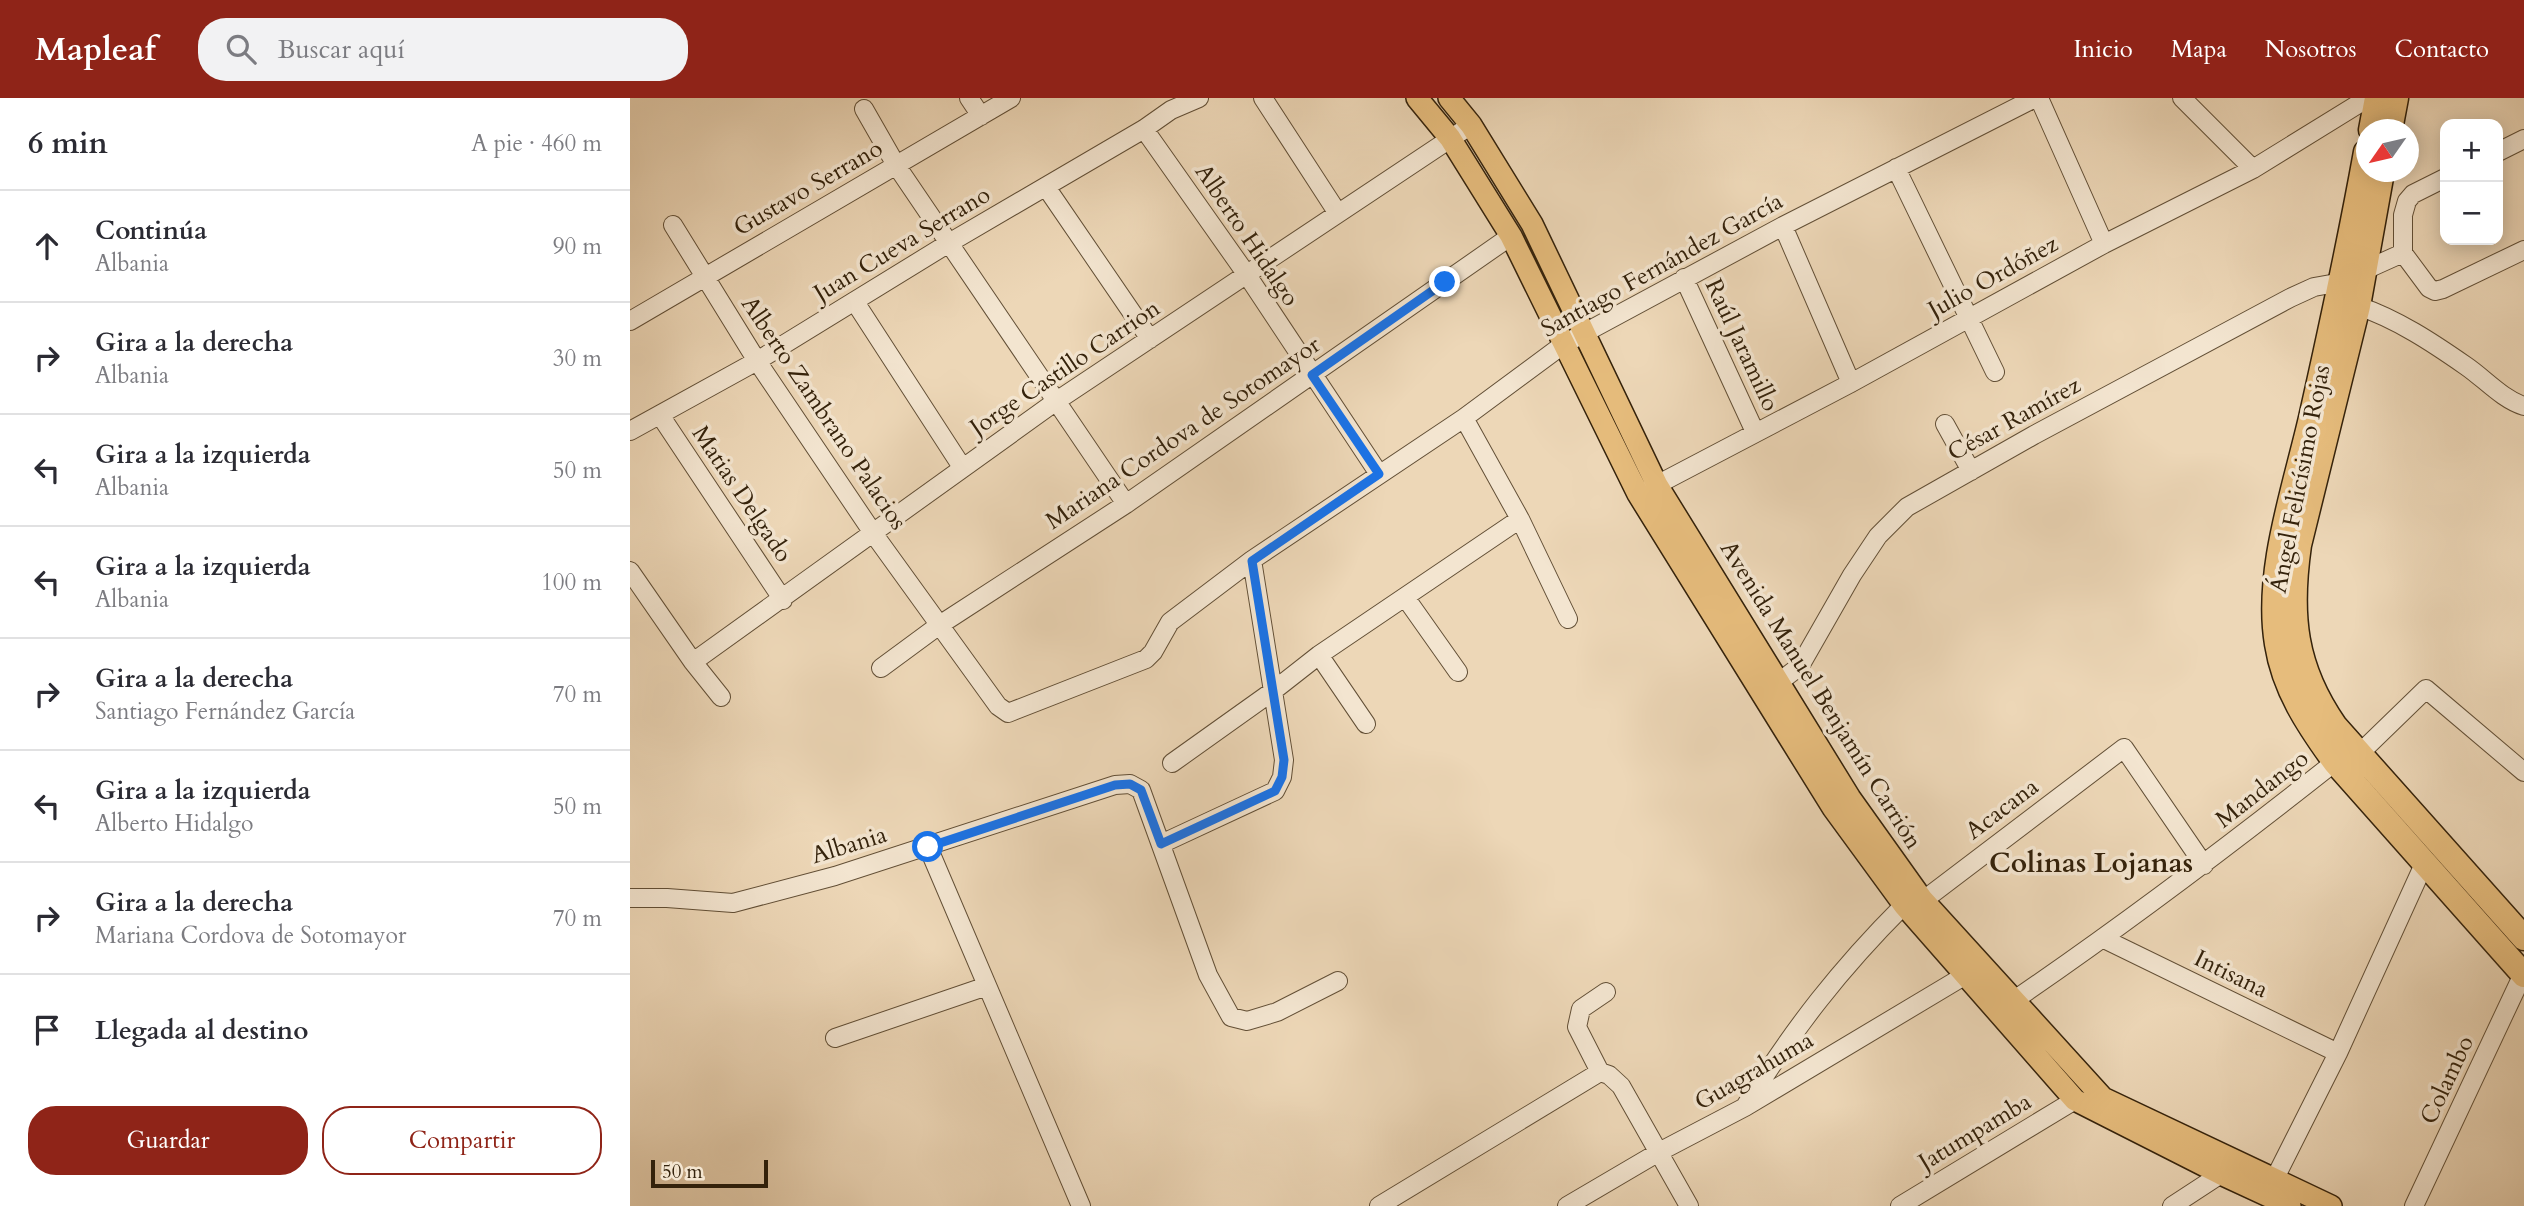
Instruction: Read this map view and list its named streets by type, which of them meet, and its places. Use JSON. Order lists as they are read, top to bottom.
{
  "streets": {
    "highway": ["Ángel Felicísimo Rojas"],
    "main road": ["Avenida Manuel Benjamín Carrión"],
    "street": [
      "Gustavo Serrano",
      "Alberto Hidalgo",
      "Juan Cueva Serrano",
      "Santiago Fernández García",
      "Julio Ordóñez",
      "Raúl Jaramillo",
      "Jorge Castillo Carrion",
      "Alberto Zambrano Palacios",
      "César Ramírez",
      "Mariana Cordova de Sotomayor",
      "Matias Delgado",
      "Mandango",
      "Acacana",
      "Albania",
      "Intisana",
      "Guagrahuma",
      "Colambo",
      "Jatumpamba"
    ]
  },
  "crossings": [
    ["Gustavo Serrano", "Alberto Zambrano Palacios"],
    ["Alberto Hidalgo", "Juan Cueva Serrano"],
    ["Alberto Hidalgo", "Santiago Fernández García"],
    ["Alberto Hidalgo", "Jorge Castillo Carrion"],
    ["Alberto Hidalgo", "Mariana Cordova de Sotomayor"],
    ["Juan Cueva Serrano", "Alberto Zambrano Palacios"],
    ["Juan Cueva Serrano", "Matias Delgado"],
    ["Santiago Fernández García", "Raúl Jaramillo"],
    ["Santiago Fernández García", "Alberto Zambrano Palacios"],
    ["Santiago Fernández García", "Mariana Cordova de Sotomayor"],
    ["Santiago Fernández García", "Avenida Manuel Benjamín Carrión"],
    ["Julio Ordóñez", "Raúl Jaramillo"],
    ["Julio Ordóñez", "Avenida Manuel Benjamín Carrión"],
    ["Jorge Castillo Carrion", "Alberto Zambrano Palacios"],
    ["Jorge Castillo Carrion", "Matias Delgado"],
    ["Jorge Castillo Carrion", "Avenida Manuel Benjamín Carrión"],
    ["Alberto Zambrano Palacios", "Mariana Cordova de Sotomayor"],
    ["César Ramírez", "Ángel Felicísimo Rojas"],
    ["César Ramírez", "Avenida Manuel Benjamín Carrión"],
    ["Mariana Cordova de Sotomayor", "Avenida Manuel Benjamín Carrión"],
    ["Ángel Felicísimo Rojas", "Mandango"],
    ["Ángel Felicísimo Rojas", "Colambo"],
    ["Avenida Manuel Benjamín Carrión", "Mandango"],
    ["Avenida Manuel Benjamín Carrión", "Acacana"],
    ["Avenida Manuel Benjamín Carrión", "Guagrahuma"],
    ["Avenida Manuel Benjamín Carrión", "Jatumpamba"],
    ["Mandango", "Acacana"],
    ["Mandango", "Intisana"],
    ["Acacana", "Guagrahuma"]
  ],
  "districts": ["Colinas Lojanas"],
  "scale_bar": "50 m",
  "north": "bottom left",
  "page": {
    "header": "Mapleaf",
    "search": "Buscar aquí",
    "nav": [
      "Inicio",
      "Mapa",
      "Nosotros",
      "Contacto"
    ],
    "heading": ["6 min", "A pie · 460 m"],
    "map_buttons": ["+", "−"],
    "list": [
      ["Continúa", "Albania", "90 m"],
      ["Gira a la derecha", "Albania", "30 m"],
      ["Gira a la izquierda", "Albania", "50 m"],
      ["Gira a la izquierda", "Albania", "100 m"],
      ["Gira a la derecha", "Santiago Fernández García", "70 m"],
      ["Gira a la izquierda", "Alberto Hidalgo", "50 m"],
      ["Gira a la derecha", "Mariana Cordova de Sotomayor", "70 m"],
      "Llegada al destino"
    ],
    "buttons": ["Guardar", "Compartir"],
    "scale": "50 m"
  }
}
